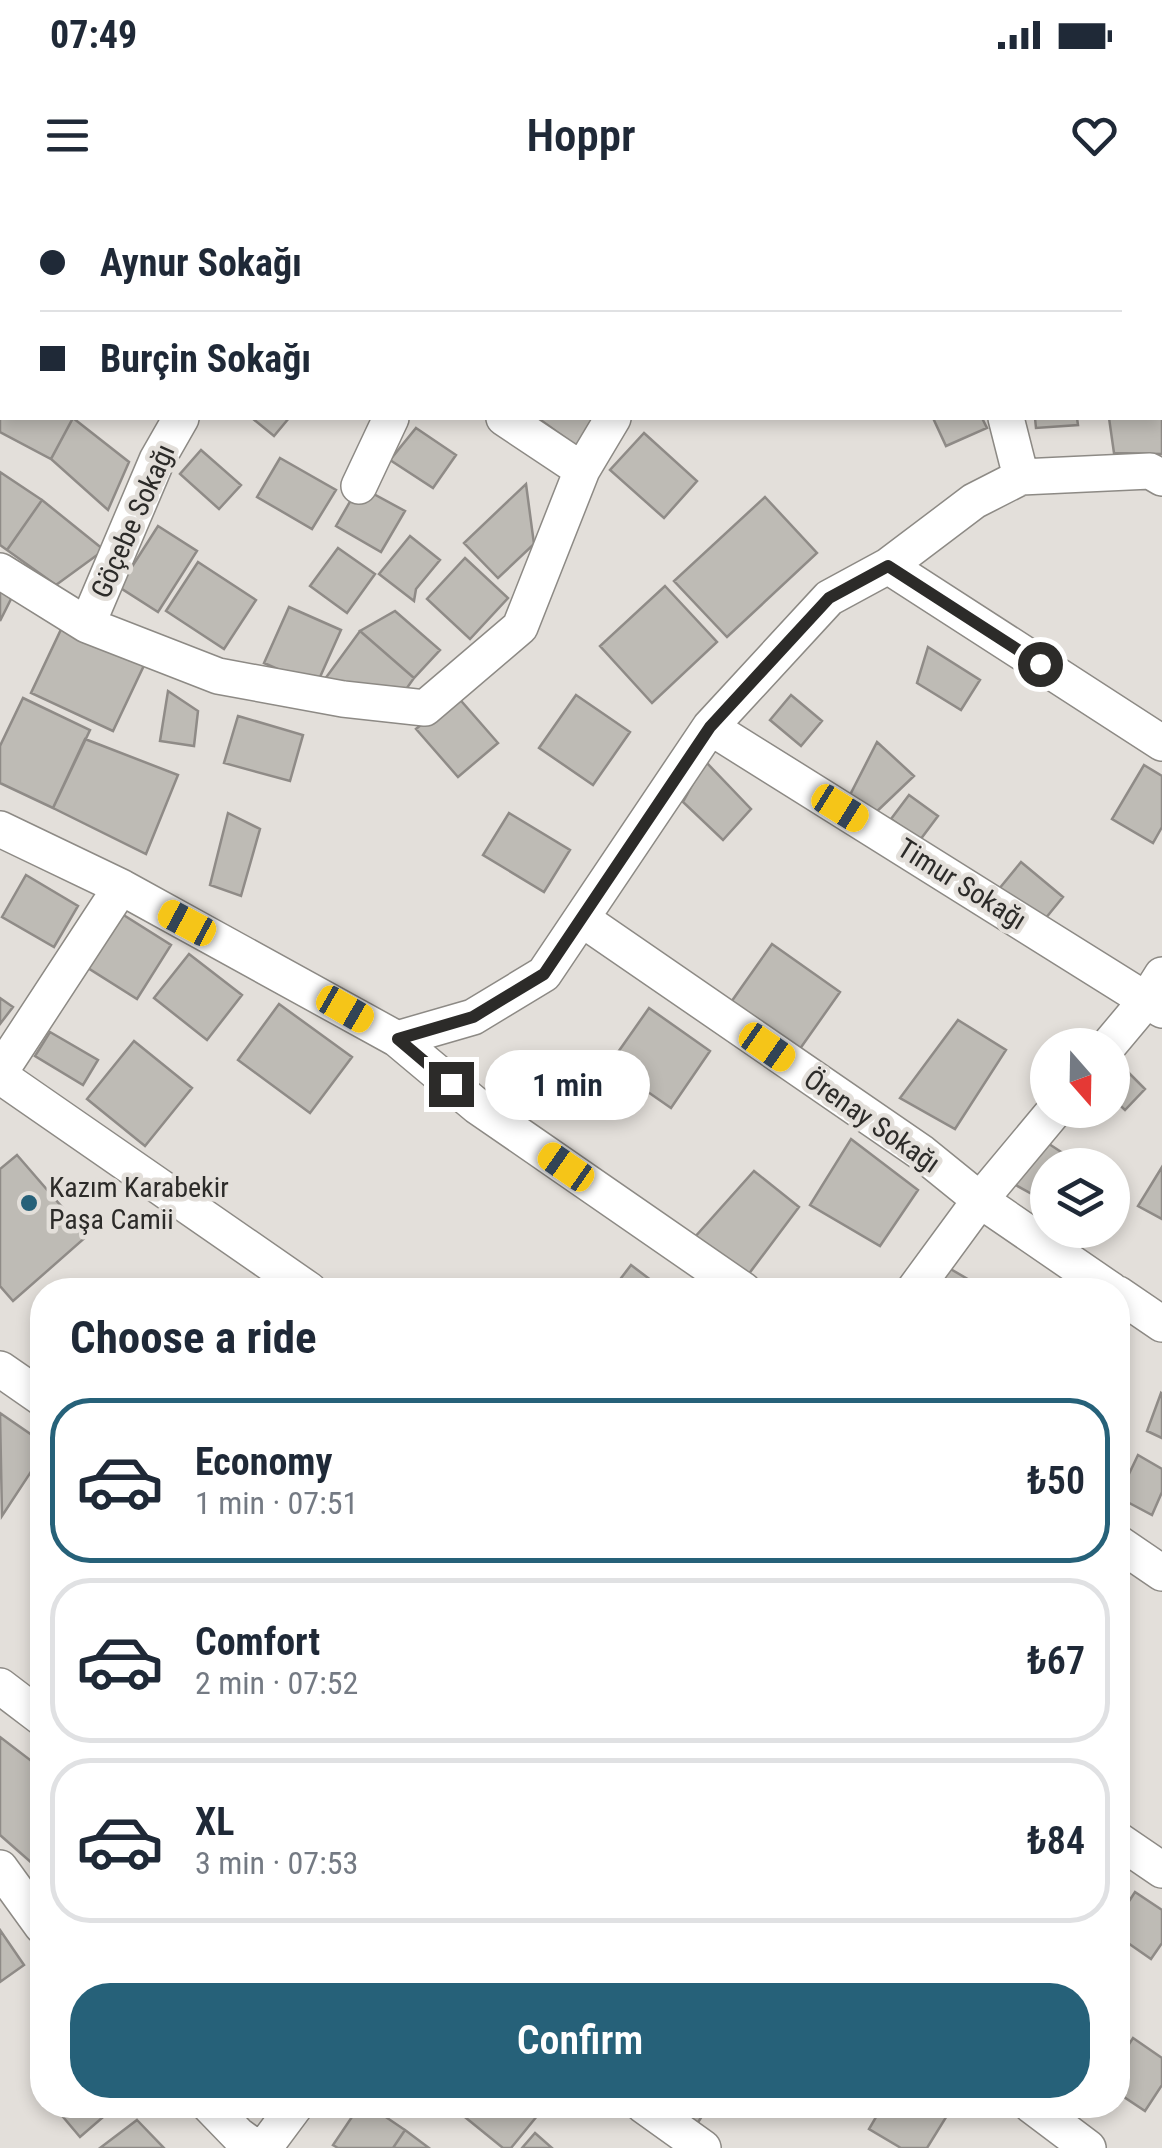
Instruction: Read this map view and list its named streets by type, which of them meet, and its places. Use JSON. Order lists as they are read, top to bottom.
{
  "streets": {
    "street": ["Göçebe Sokağı", "Timur Sokağı", "Örenay Sokağı"]
  },
  "places": ["Kazım Karabekir Paşa Camii"],
  "north": "bottom",
  "page": {
    "status": "07:49",
    "header": "Hoppr",
    "banner": ["Aynur Sokağı", "Burçin Sokağı"],
    "bubble": "1 min",
    "heading": "Choose a ride",
    "list": [
      {
        "name": "Economy",
        "note": "1 min · 07:51",
        "value": "₺50"
      },
      {
        "name": "Comfort",
        "note": "2 min · 07:52",
        "value": "₺67"
      },
      {
        "name": "XL",
        "note": "3 min · 07:53",
        "value": "₺84"
      }
    ],
    "buttons": "Confirm"
  }
}
